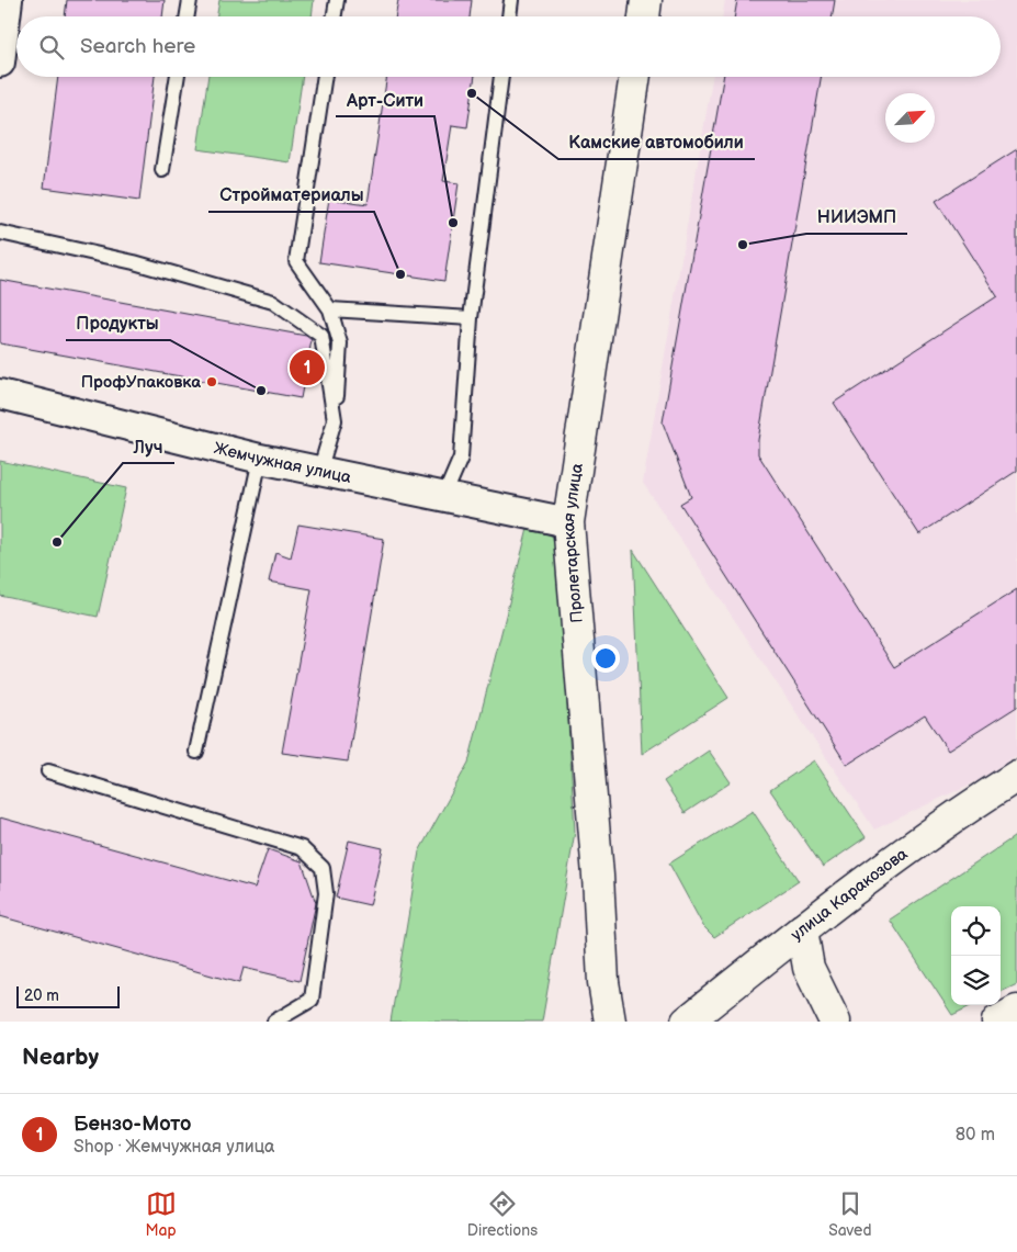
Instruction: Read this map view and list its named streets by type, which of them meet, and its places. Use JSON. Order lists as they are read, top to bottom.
{
  "streets": {
    "main road": ["Пролетарская улица", "улица Каракозова"],
    "street": ["Жемчужная улица"]
  },
  "crossings": [
    ["Жемчужная улица", "Пролетарская улица"]
  ],
  "places": [
    "Камские автомобили",
    "Арт-Сити",
    "НИИЭМП",
    "Стройматериалы",
    "ПрофУпаковка",
    "Продукты",
    "Луч"
  ],
  "scale_bar": "20 m",
  "north": "top right",
  "page": {
    "search": "Search here",
    "pins": "1",
    "scale": "20 m",
    "heading": "Nearby",
    "list": [
      {
        "mark": "1",
        "name": "Бензо-Мото",
        "note": "Shop · Жемчужная улица",
        "value": "80 m"
      }
    ],
    "nav": ["Map", "Directions", "Saved"]
  }
}
